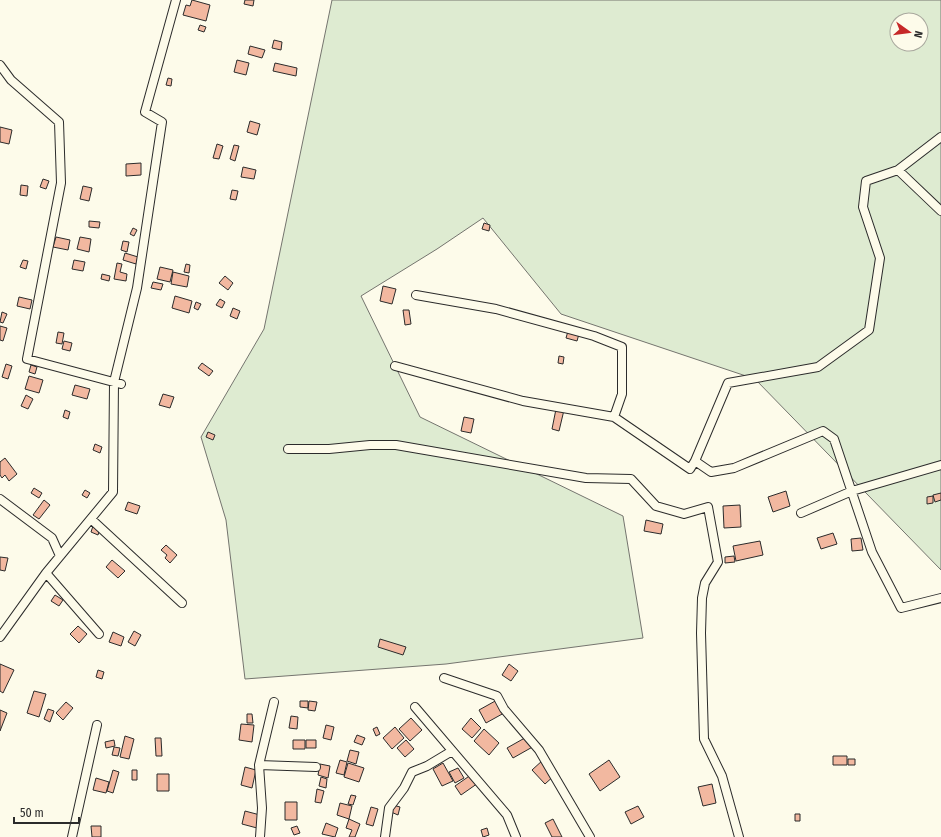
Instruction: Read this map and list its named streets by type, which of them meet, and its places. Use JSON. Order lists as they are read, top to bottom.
{
  "scale_bar": "50 m",
  "north": "right"
}
